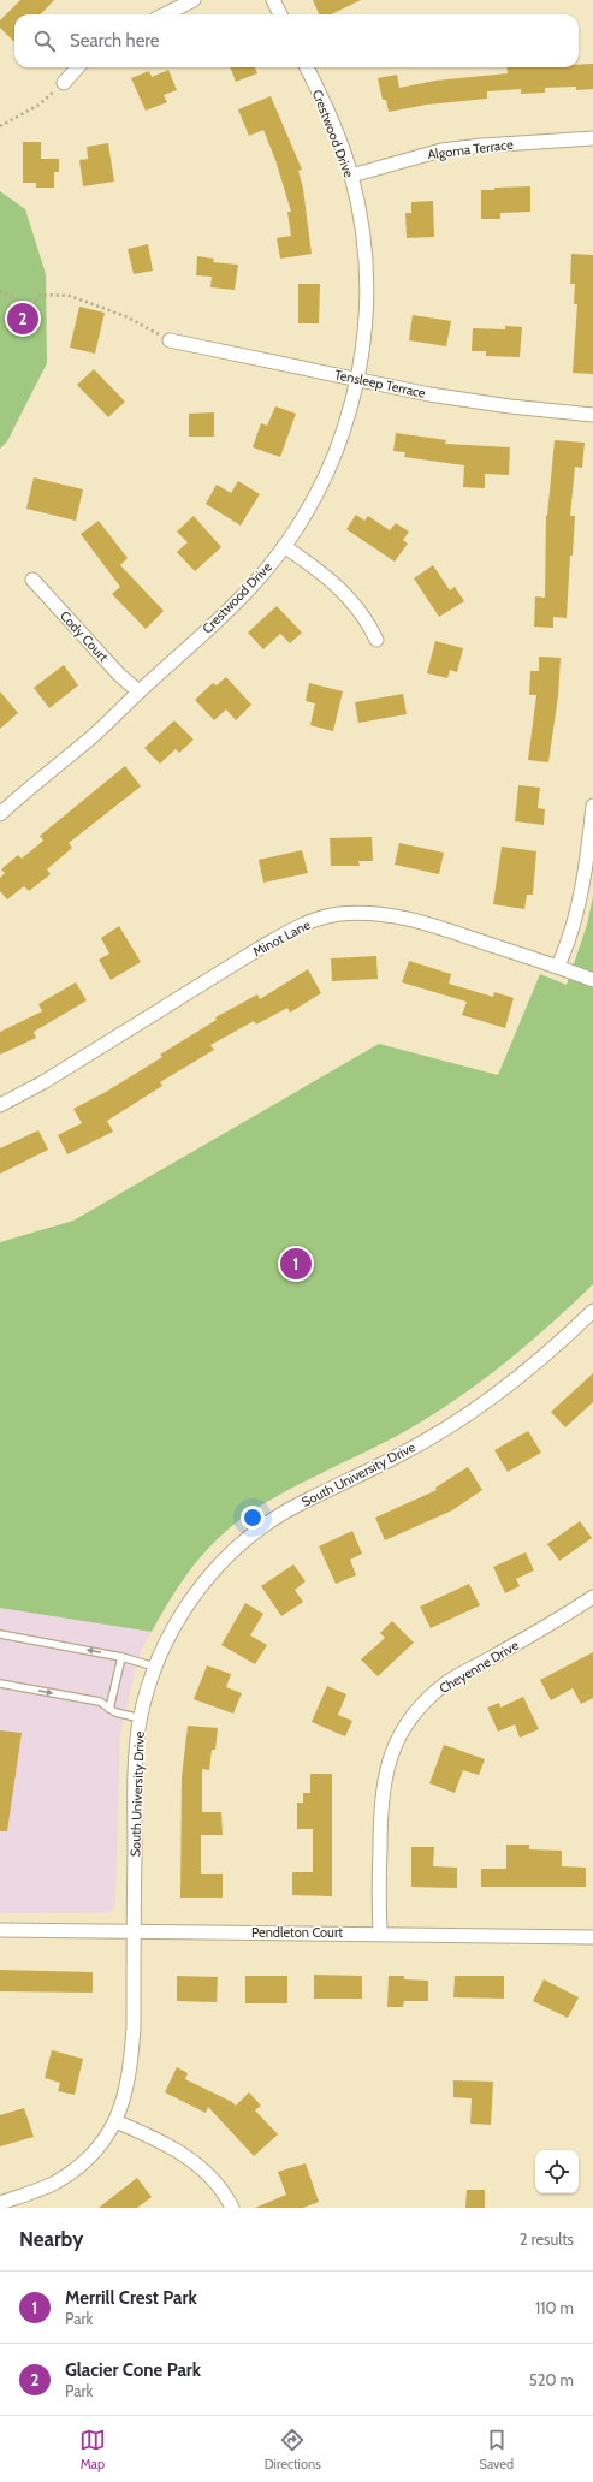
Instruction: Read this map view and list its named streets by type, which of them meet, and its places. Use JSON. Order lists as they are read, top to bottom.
{
  "streets": {
    "street": [
      "Crestwood Drive",
      "Algoma Terrace",
      "Tensleep Terrace",
      "Cody Court",
      "Minot Lane",
      "South University Drive",
      "Cheyenne Drive",
      "Pendleton Court"
    ]
  },
  "crossings": [
    ["Crestwood Drive", "Algoma Terrace"],
    ["Crestwood Drive", "Tensleep Terrace"],
    ["Crestwood Drive", "Cody Court"],
    ["South University Drive", "Pendleton Court"],
    ["Cheyenne Drive", "Pendleton Court"]
  ],
  "page": {
    "search": "Search here",
    "pins": ["2", "1"],
    "heading": ["Nearby", "2 results"],
    "list": [
      {
        "mark": "1",
        "name": "Merrill Crest Park",
        "note": "Park",
        "value": "110 m"
      },
      {
        "mark": "2",
        "name": "Glacier Cone Park",
        "note": "Park",
        "value": "520 m"
      }
    ],
    "nav": ["Map", "Directions", "Saved"]
  }
}
